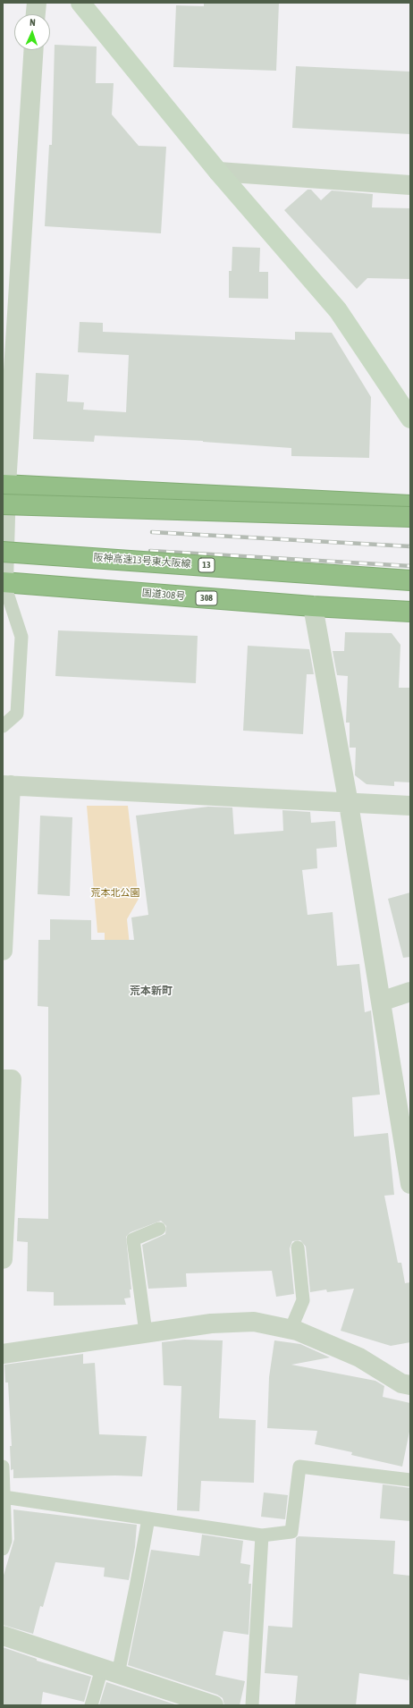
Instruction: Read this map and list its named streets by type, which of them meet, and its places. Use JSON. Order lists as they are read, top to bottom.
{
  "streets": {
    "highway": [
      "阪神高速13号東大阪線",
      "13",
      "国道308号",
      "308"
    ]
  },
  "districts": ["荒本新町"],
  "parks": ["荒本北公園"],
  "north": "top"
}
